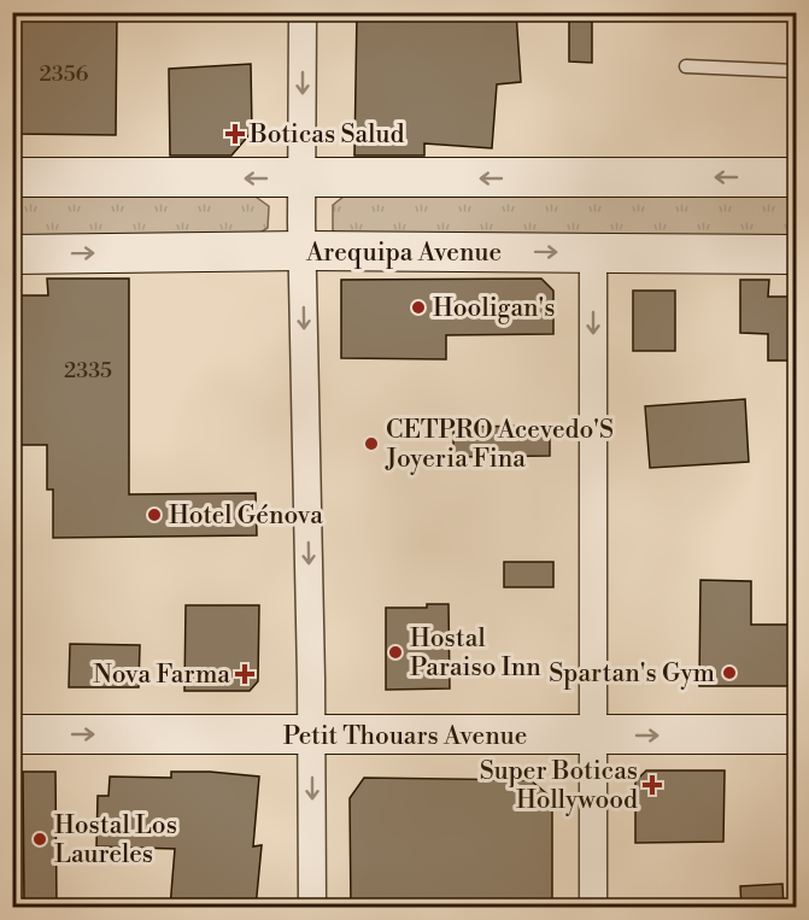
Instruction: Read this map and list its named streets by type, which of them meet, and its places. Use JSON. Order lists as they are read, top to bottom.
{
  "streets": {
    "main road": ["Arequipa Avenue", "Petit Thouars Avenue"]
  },
  "one_way": ["Petit Thouars Avenue"],
  "places": {
    "health": ["Boticas Salud", "Nova Farma", "Super Boticas Hollywood"],
    "other": [
      "Hooligan's",
      "CETPRO Acevedo'S Joyeria Fina",
      "Hotel Génova",
      "Hostal Paraiso Inn",
      "Spartan's Gym",
      "Hostal Los Laureles"
    ]
  },
  "house_numbers": ["2356", "2335"]
}
